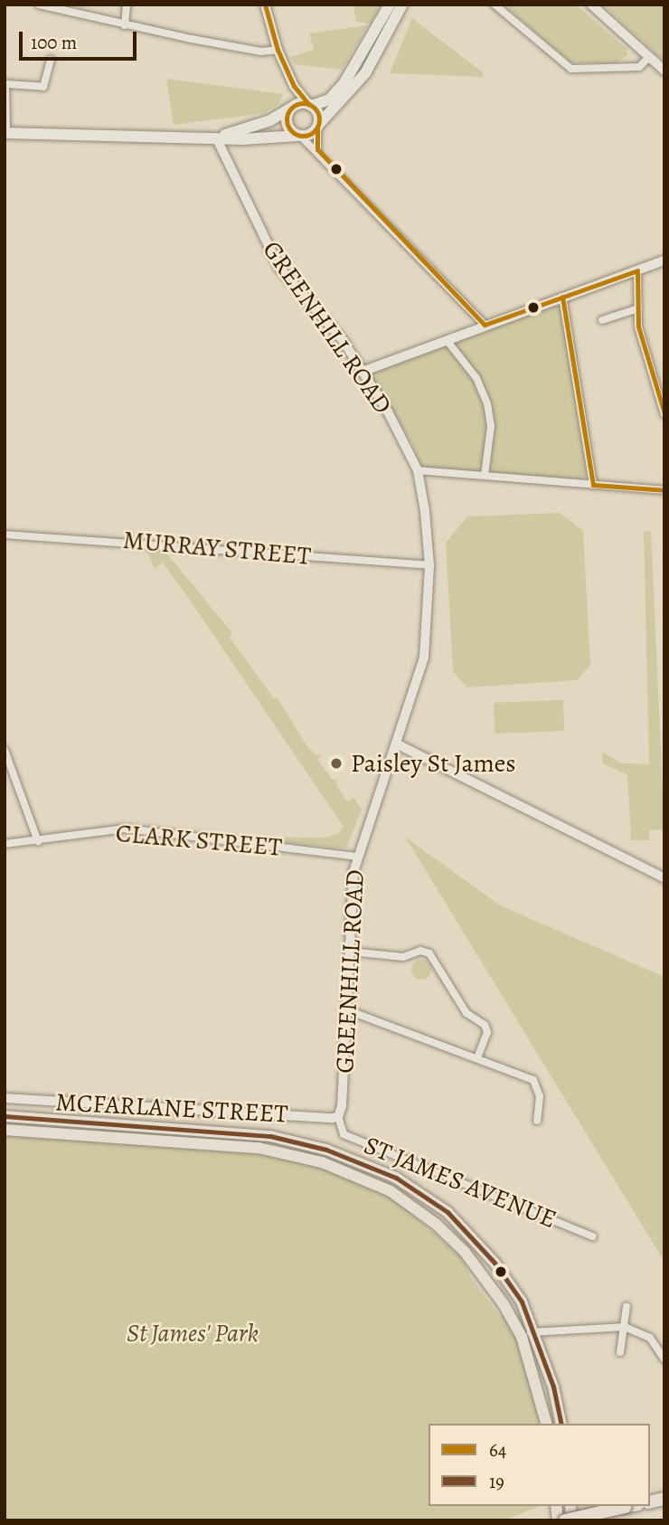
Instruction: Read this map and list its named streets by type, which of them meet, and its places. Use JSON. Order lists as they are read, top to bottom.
{
  "streets": {
    "street": [
      "GREENHILL ROAD",
      "MURRAY STREET",
      "CLARK STREET",
      "MCFARLANE STREET",
      "ST JAMES AVENUE"
    ]
  },
  "crossings": [
    ["GREENHILL ROAD", "MURRAY STREET"],
    ["GREENHILL ROAD", "CLARK STREET"],
    ["GREENHILL ROAD", "MCFARLANE STREET"],
    ["GREENHILL ROAD", "ST JAMES AVENUE"],
    ["MCFARLANE STREET", "ST JAMES AVENUE"]
  ],
  "parks": ["St James' Park"],
  "places": ["Paisley St James"],
  "lines": ["transit line 64", "transit line 19"],
  "legend": ["64", "19"],
  "scale_bar": "100 m"
}
